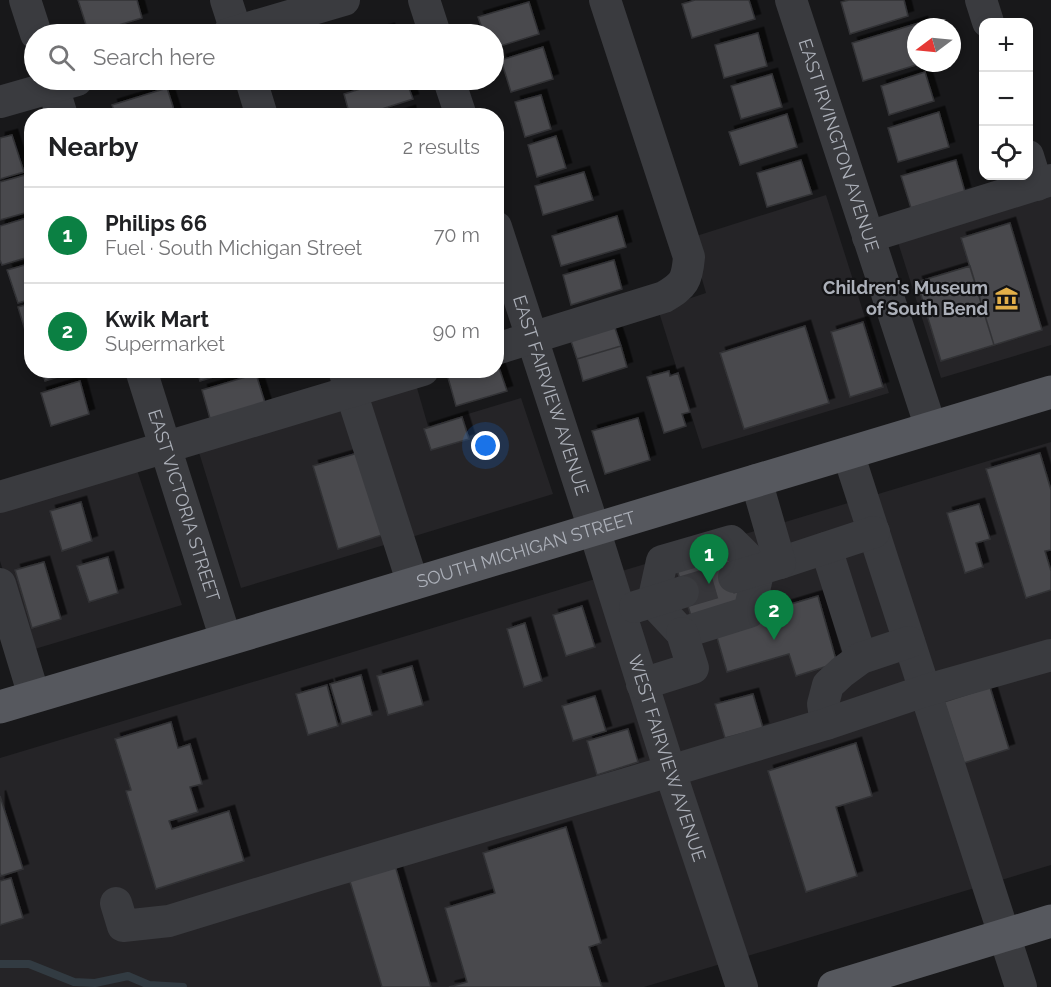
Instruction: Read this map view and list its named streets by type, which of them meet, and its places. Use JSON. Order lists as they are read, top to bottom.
{
  "streets": {
    "main road": ["SOUTH MICHIGAN STREET"],
    "street": [
      "EAST IRVINGTON AVENUE",
      "EAST FAIRVIEW AVENUE",
      "EAST VICTORIA STREET",
      "WEST FAIRVIEW AVENUE"
    ]
  },
  "crossings": [
    ["EAST IRVINGTON AVENUE", "SOUTH MICHIGAN STREET"],
    ["EAST FAIRVIEW AVENUE", "SOUTH MICHIGAN STREET"],
    ["EAST FAIRVIEW AVENUE", "WEST FAIRVIEW AVENUE"],
    ["EAST VICTORIA STREET", "SOUTH MICHIGAN STREET"],
    ["SOUTH MICHIGAN STREET", "WEST FAIRVIEW AVENUE"]
  ],
  "places": {
    "museum": ["Children's Museum of South Bend"]
  },
  "north": "left",
  "page": {
    "map_buttons": ["+", "−"],
    "search": "Search here",
    "heading": ["Nearby", "2 results"],
    "list": [
      {
        "mark": "1",
        "name": "Philips 66",
        "note": "Fuel · South Michigan Street",
        "value": "70 m"
      },
      {
        "mark": "2",
        "name": "Kwik Mart",
        "note": "Supermarket",
        "value": "90 m"
      }
    ],
    "pins": ["1", "2"]
  }
}
